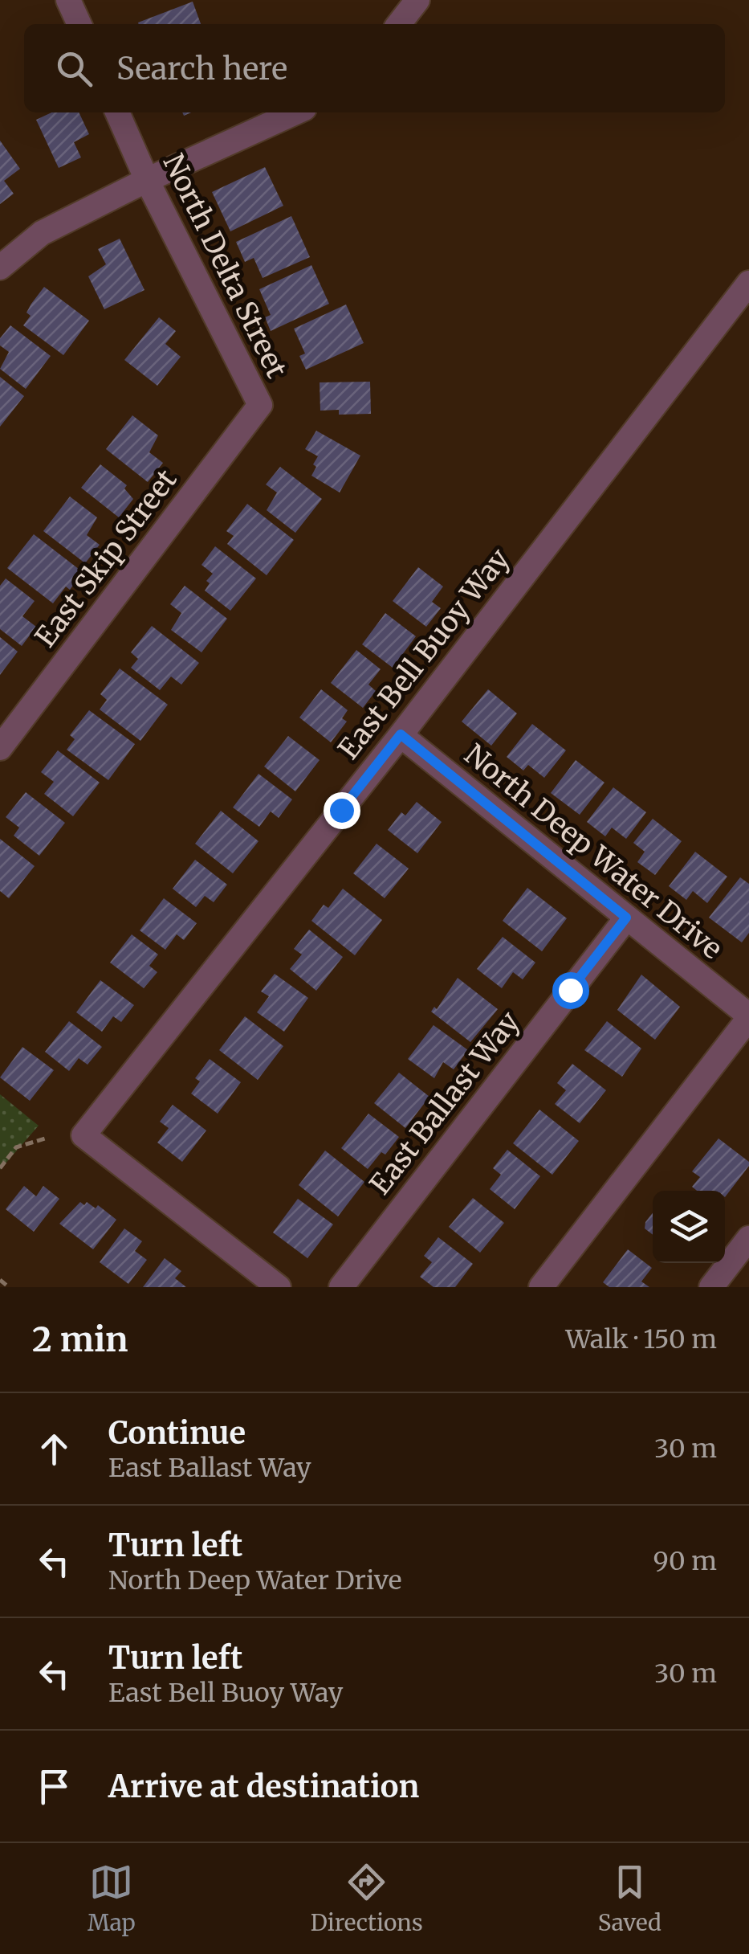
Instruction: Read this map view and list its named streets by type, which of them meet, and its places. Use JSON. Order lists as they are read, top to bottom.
{
  "streets": {
    "street": [
      "North Delta Street",
      "East Skip Street",
      "East Bell Buoy Way",
      "North Deep Water Drive",
      "East Ballast Way"
    ]
  },
  "crossings": [
    ["North Delta Street", "East Skip Street"],
    ["East Bell Buoy Way", "North Deep Water Drive"],
    ["North Deep Water Drive", "East Ballast Way"]
  ],
  "page": {
    "search": "Search here",
    "heading": ["2 min", "Walk · 150 m"],
    "list": [
      ["Continue", "East Ballast Way", "30 m"],
      ["Turn left", "North Deep Water Drive", "90 m"],
      ["Turn left", "East Bell Buoy Way", "30 m"],
      "Arrive at destination"
    ],
    "nav": ["Map", "Directions", "Saved"]
  }
}
